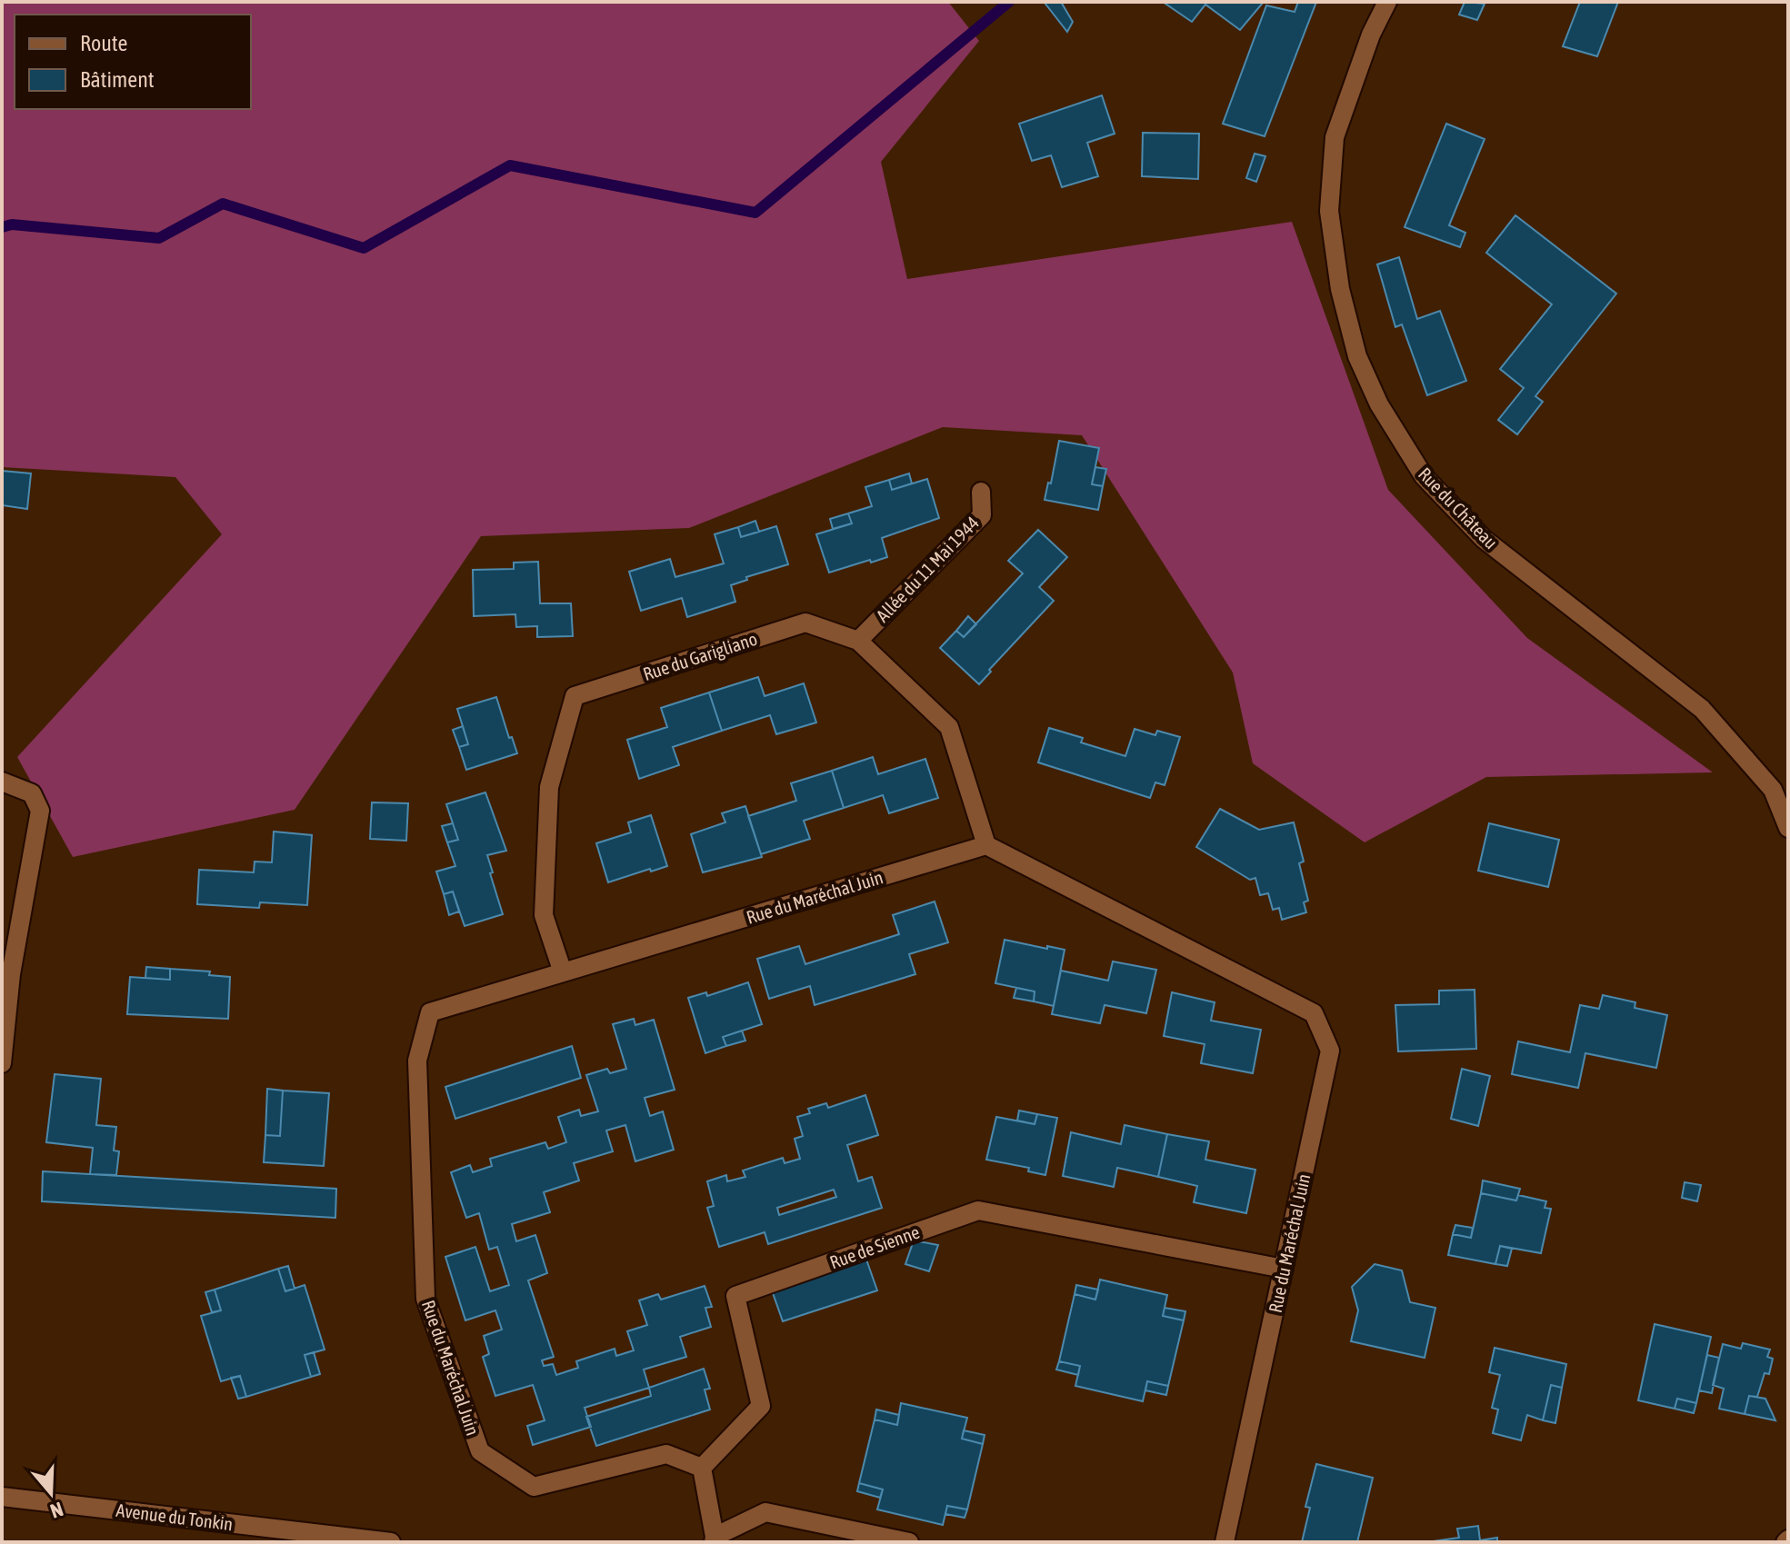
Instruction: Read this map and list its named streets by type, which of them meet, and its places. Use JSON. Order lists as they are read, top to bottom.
{
  "streets": {
    "street": [
      "Rue du Château",
      "Allée du 11 Mai 1944",
      "Rue du Garigliano",
      "Rue du Maréchal Juin",
      "Rue de Sienne",
      "Avenue du Tonkin"
    ]
  },
  "crossings": [
    ["Allée du 11 Mai 1944", "Rue du Garigliano"],
    ["Rue du Garigliano", "Rue du Maréchal Juin"],
    ["Rue du Maréchal Juin", "Rue de Sienne"]
  ],
  "legend": ["Route", "Bâtiment"],
  "north": "bottom"
}
